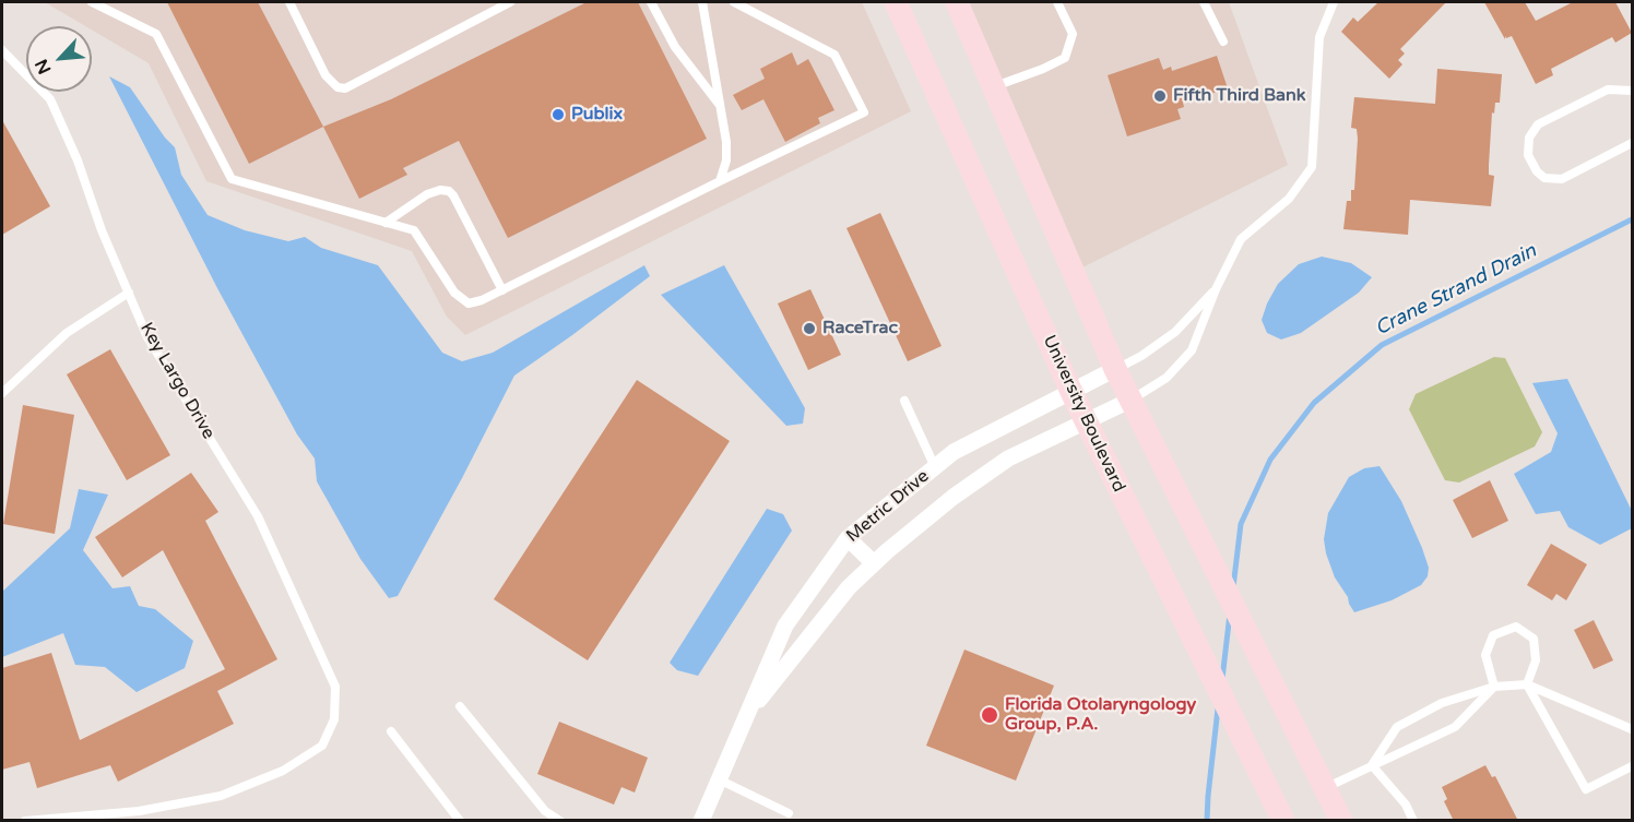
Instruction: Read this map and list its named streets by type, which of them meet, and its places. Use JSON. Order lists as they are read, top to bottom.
{
  "streets": {
    "street": ["University Boulevard", "Metric Drive"],
    "lane": ["Key Largo Drive"]
  },
  "crossings": [
    ["University Boulevard", "Metric Drive"]
  ],
  "water": ["Crane Strand Drain"],
  "places": [
    "Fifth Third Bank",
    "Publix",
    "RaceTrac",
    "Florida Otolaryngology Group, P.A."
  ],
  "north": "bottom left"
}
